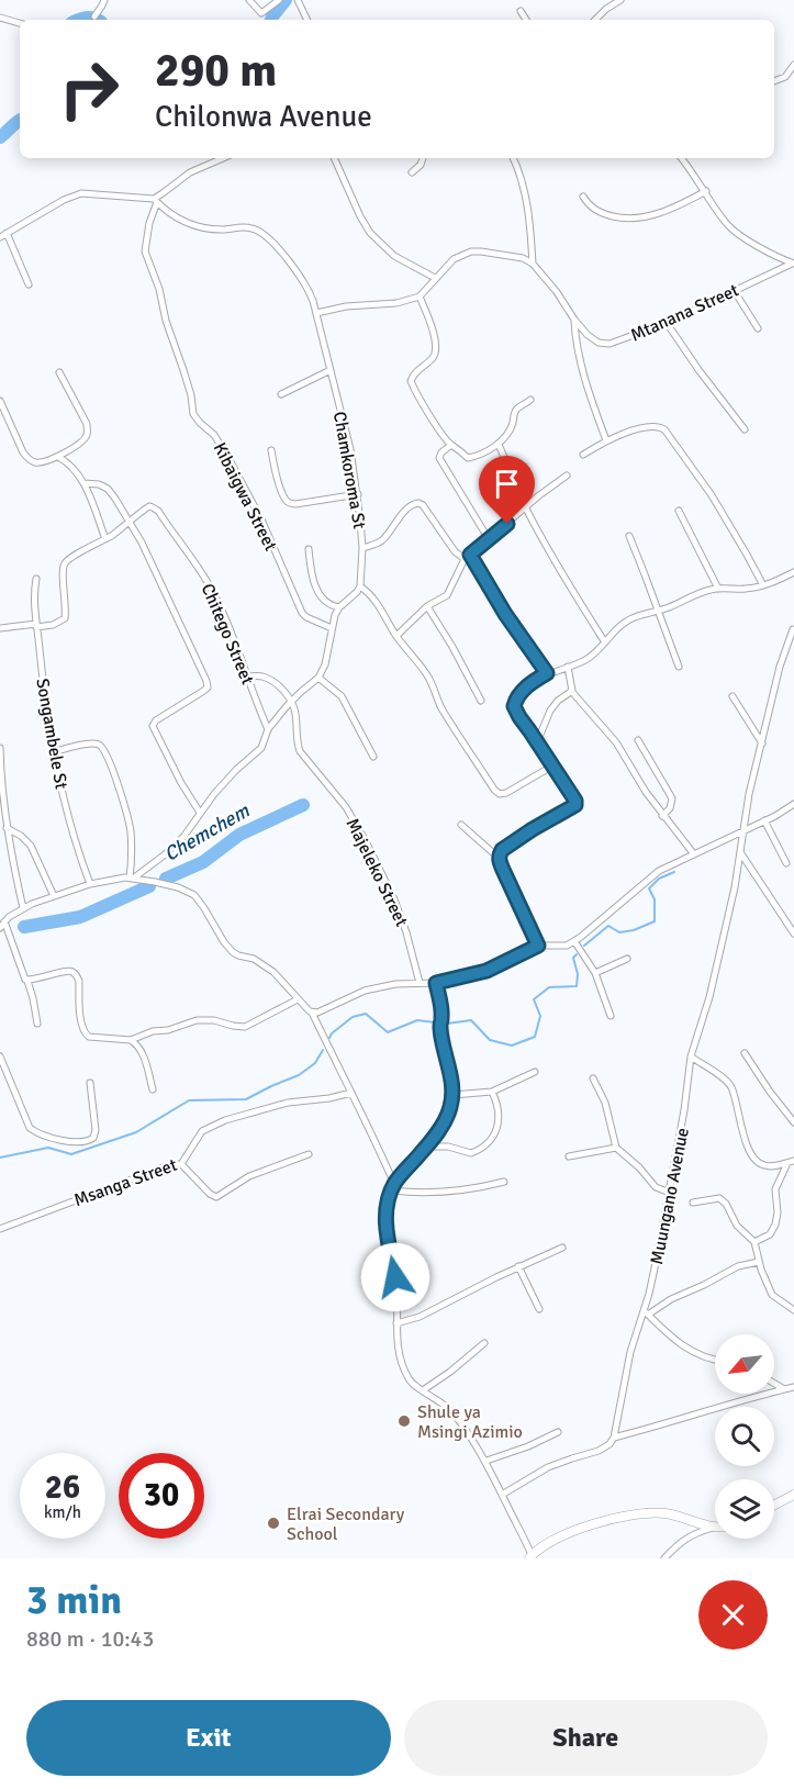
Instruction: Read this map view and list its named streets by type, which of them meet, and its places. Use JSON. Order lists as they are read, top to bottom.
{
  "streets": {
    "street": [
      "Mtanana Street",
      "Chamkoroma St",
      "Kibaigwa Street",
      "Chitego Street",
      "Songambele St",
      "Majeleko Street",
      "Msanga Street",
      "Muungano Avenue"
    ]
  },
  "crossings": [
    ["Chamkoroma St", "Kibaigwa Street"],
    ["Chitego Street", "Songambele St"]
  ],
  "water": ["Chemchem"],
  "places": ["Shule ya Msingi Azimio", "Elrai Secondary School"],
  "north": "bottom left",
  "page": {
    "turn": ["290 m", "Chilonwa Avenue"],
    "speed": "26 km/h",
    "limit": "30",
    "heading": ["3 min", "880 m · 10:43"],
    "buttons": ["Exit", "Share"]
  }
}
